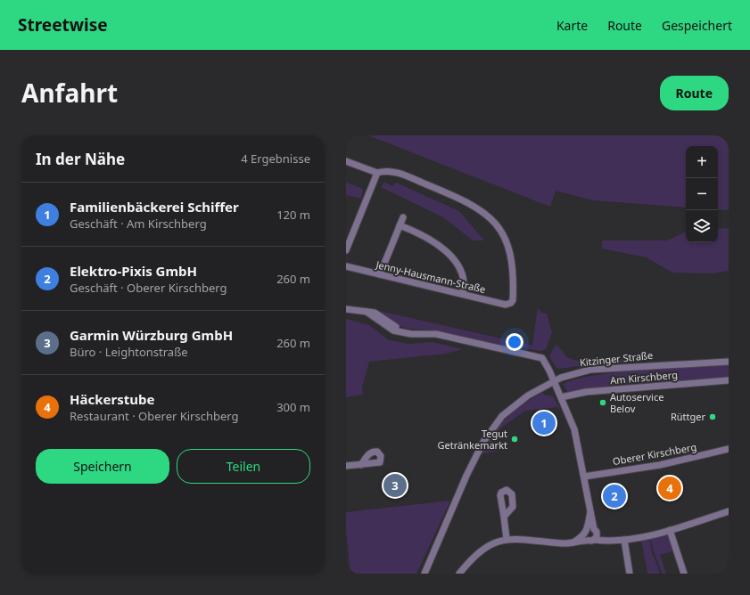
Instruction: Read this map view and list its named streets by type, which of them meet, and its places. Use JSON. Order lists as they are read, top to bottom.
{
  "streets": {
    "street": [
      "Jenny-Hausmann-Straße",
      "Kitzinger Straße",
      "Am Kirschberg",
      "Oberer Kirschberg"
    ]
  },
  "places": ["Autoservice Belov", "Rüttger", "Tegut Getränkemarkt"],
  "page": {
    "header": "Streetwise",
    "nav": ["Karte", "Route", "Gespeichert"],
    "title": "Anfahrt",
    "buttons": [
      "Route",
      ["Speichern", "Teilen"]
    ],
    "heading": ["In der Nähe", "4 Ergebnisse"],
    "map_buttons": ["+", "−"],
    "list": [
      {
        "mark": "1",
        "name": "Familienbäckerei Schiffer",
        "note": "Geschäft · Am Kirschberg",
        "value": "120 m"
      },
      {
        "mark": "2",
        "name": "Elektro-Pixis GmbH",
        "note": "Geschäft · Oberer Kirschberg",
        "value": "260 m"
      },
      {
        "mark": "3",
        "name": "Garmin Würzburg GmbH",
        "note": "Büro · Leightonstraße",
        "value": "260 m"
      },
      {
        "mark": "4",
        "name": "Häckerstube",
        "note": "Restaurant · Oberer Kirschberg",
        "value": "300 m"
      }
    ],
    "pins": [
      "1",
      "3",
      "4",
      "2"
    ]
  }
}
